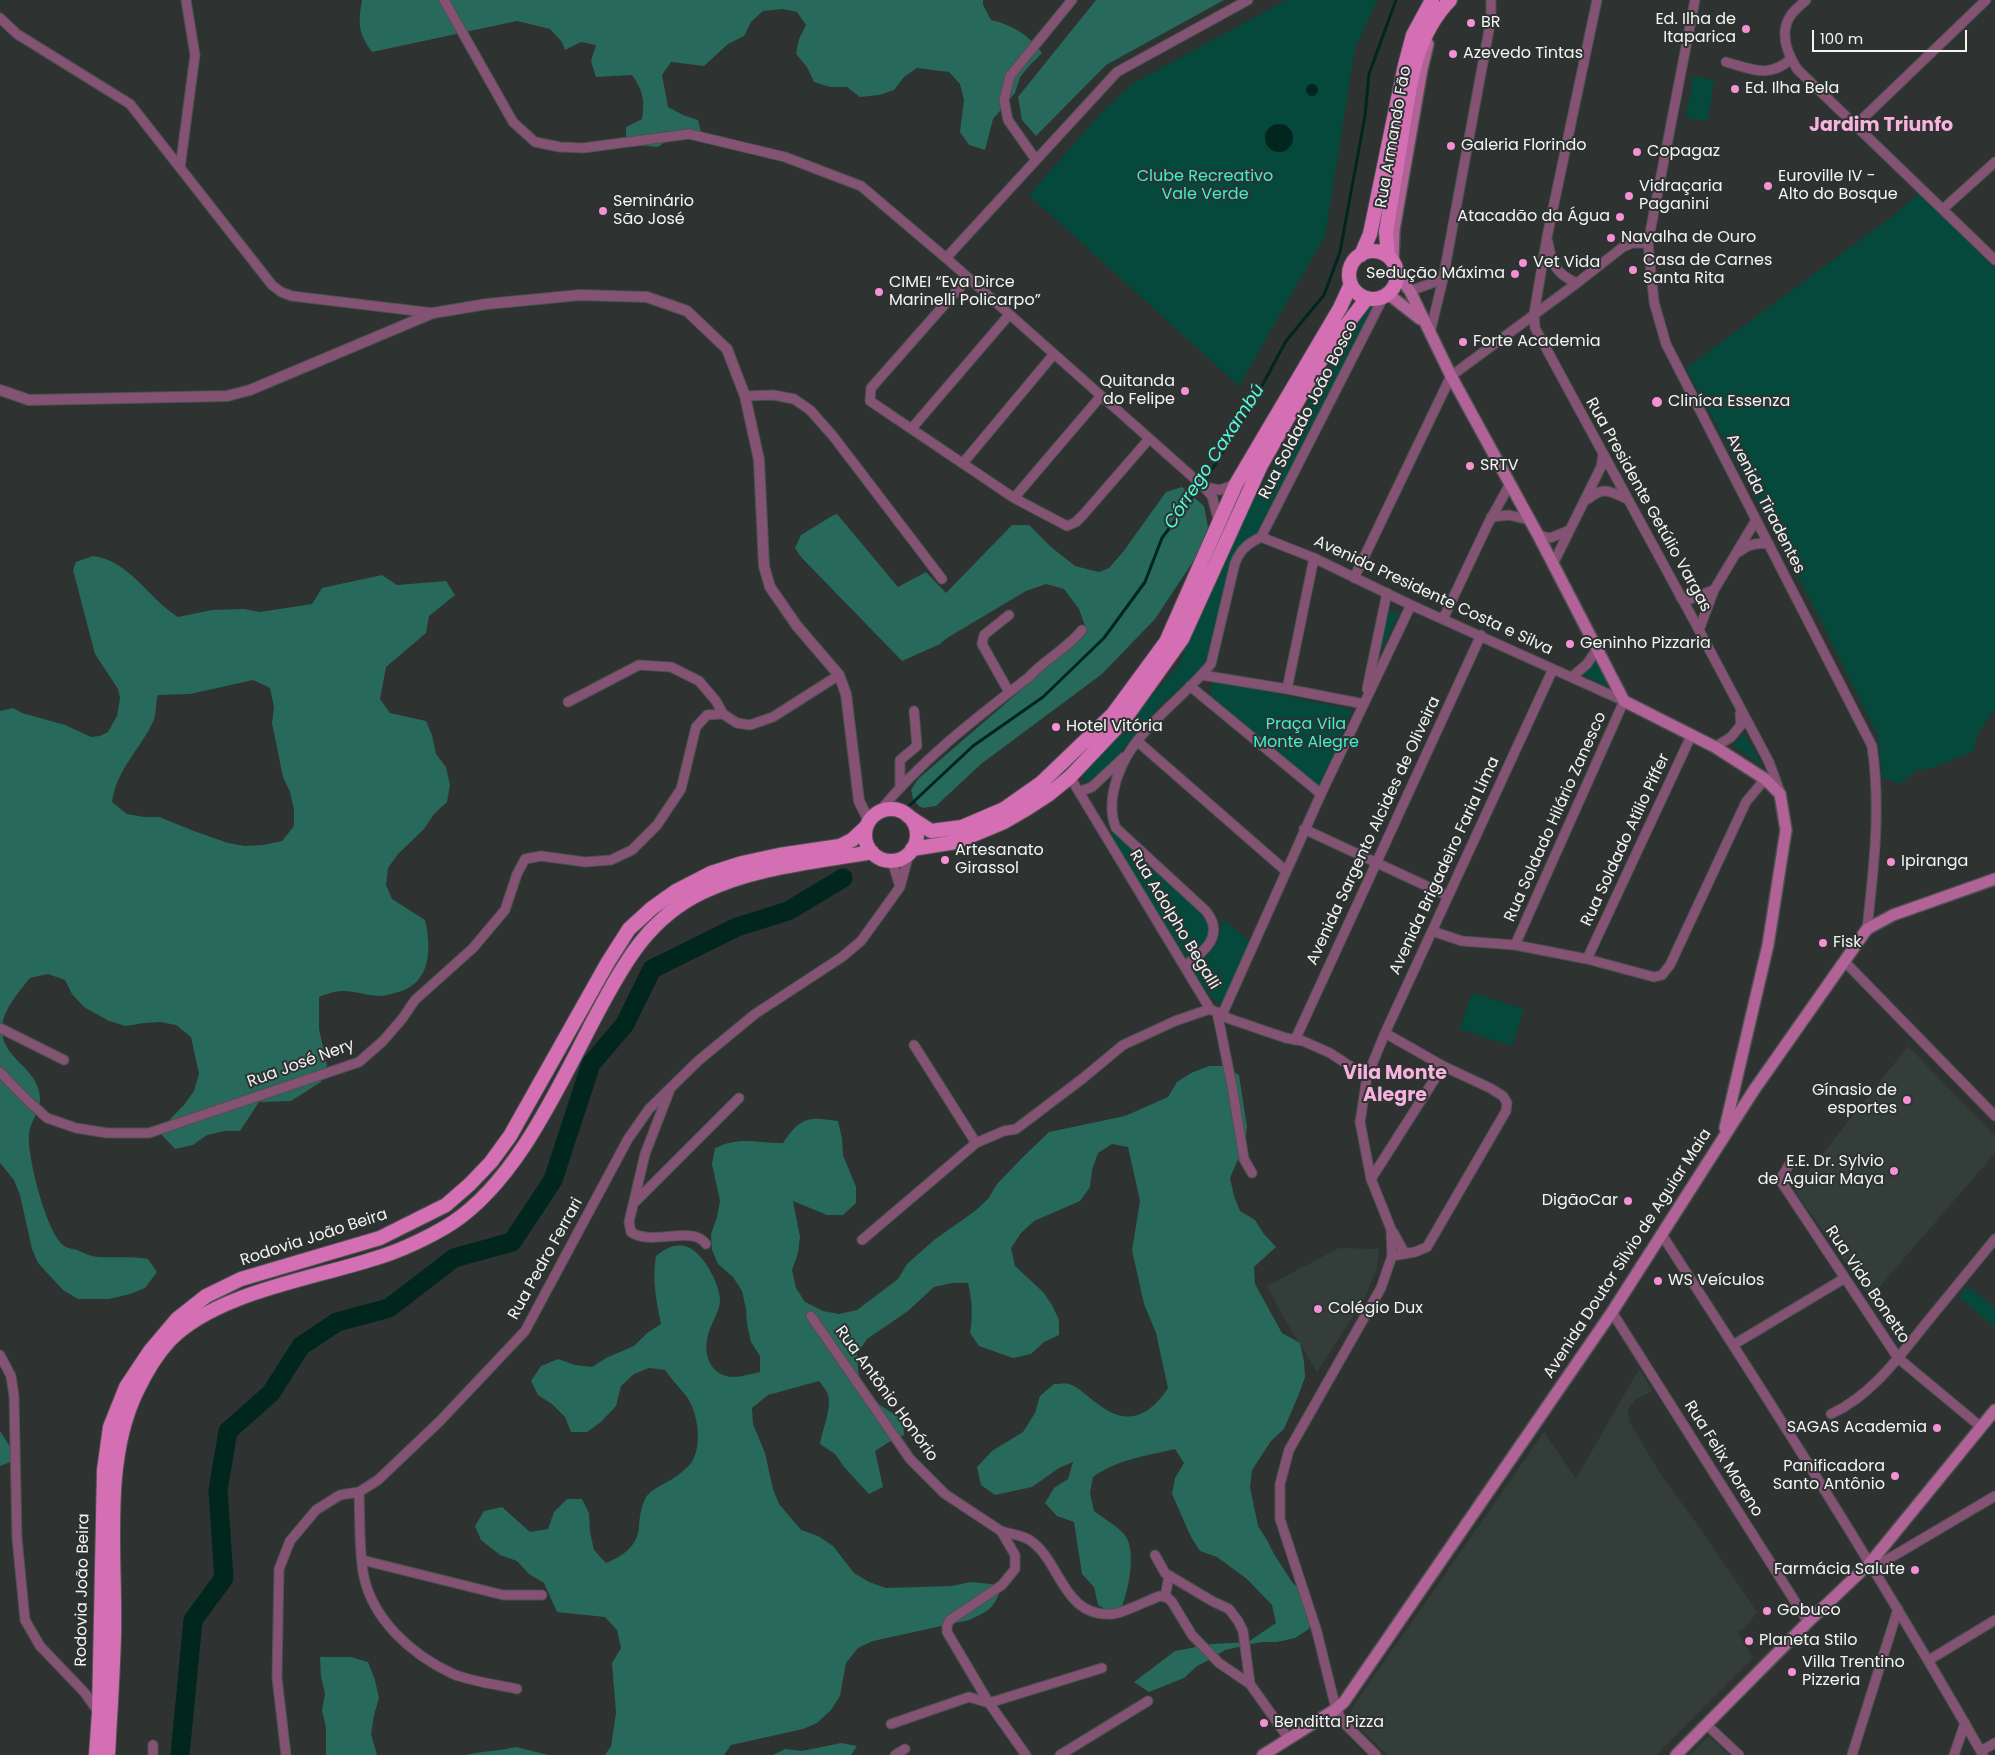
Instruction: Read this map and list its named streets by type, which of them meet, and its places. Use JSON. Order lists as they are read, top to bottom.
{
  "streets": {
    "main road": ["Avenida Presidente Costa e Silva", "Rodovia João Beira", "Avenida Doutor Silvio de Aguiar Maia"],
    "street": [
      "Rua Soldado João Bosco",
      "Avenida Tiradentes",
      "Rua Presidente Getúlio Vargas",
      "Rua Soldado Hilário Zanesco",
      "Avenida Sargento Alcides de Oliveira",
      "Rua Soldado Atílio Piffer",
      "Avenida Brigadeiro Faria Lima",
      "Rua Adolpho Begalli",
      "Rua José Nery",
      "Rua Pedro Ferrari",
      "Rua Vido Bonetto",
      "Rua Antônio Honório",
      "Rua Felix Moreno"
    ]
  },
  "crossings": [
    ["Rua Soldado João Bosco", "Avenida Presidente Costa e Silva"],
    ["Avenida Tiradentes", "Avenida Doutor Silvio de Aguiar Maia"],
    ["Rua Presidente Getúlio Vargas", "Avenida Presidente Costa e Silva"],
    ["Avenida Presidente Costa e Silva", "Rua Soldado Hilário Zanesco"],
    ["Avenida Presidente Costa e Silva", "Avenida Sargento Alcides de Oliveira"],
    ["Avenida Presidente Costa e Silva", "Rua Soldado Atílio Piffer"],
    ["Avenida Presidente Costa e Silva", "Avenida Brigadeiro Faria Lima"],
    ["Rodovia João Beira", "Rua Pedro Ferrari"],
    ["Avenida Doutor Silvio de Aguiar Maia", "Rua Felix Moreno"]
  ],
  "districts": ["Jardim Triunfo", "Vila Monte Alegre"],
  "water": ["Córrego Caxambú"],
  "parks": ["Clube Recreativo Vale Verde", "Praça Vila Monte Alegre"],
  "places": [
    "BR",
    "Ed. Ilha de Itaparica",
    "Azevedo Tintas",
    "Ed. Ilha Bela",
    "Galeria Florindo",
    "Copagaz",
    "Euroville IV - Alto do Bosque",
    "Vidraçaria Paganini",
    "Seminário São José",
    "Atacadão da Água",
    "Navalha de Ouro",
    "Vet Vida",
    "Casa de Carnes Santa Rita",
    "Sedução Máxima",
    "CIMEI “Eva Dirce Marinelli Policarpo”",
    "Forte Academia",
    "Quitanda do Felipe",
    "Cliníca Essenza",
    "SRTV",
    "Geninho Pizzaria",
    "Hotel Vitória",
    "Artesanato Girassol",
    "Ipiranga",
    "Fisk",
    "Gínasio de esportes",
    "E.E. Dr. Sylvio de Aguiar Maya",
    "DigãoCar",
    "WS Veículos",
    "Colégio Dux",
    "SAGAS Academia",
    "Panificadora Santo Antônio",
    "Farmácia Salute",
    "Gobuco",
    "Planeta Stilo",
    "Villa Trentino Pizzeria",
    "Benditta Pizza"
  ],
  "scale_bar": "100 m"
}
